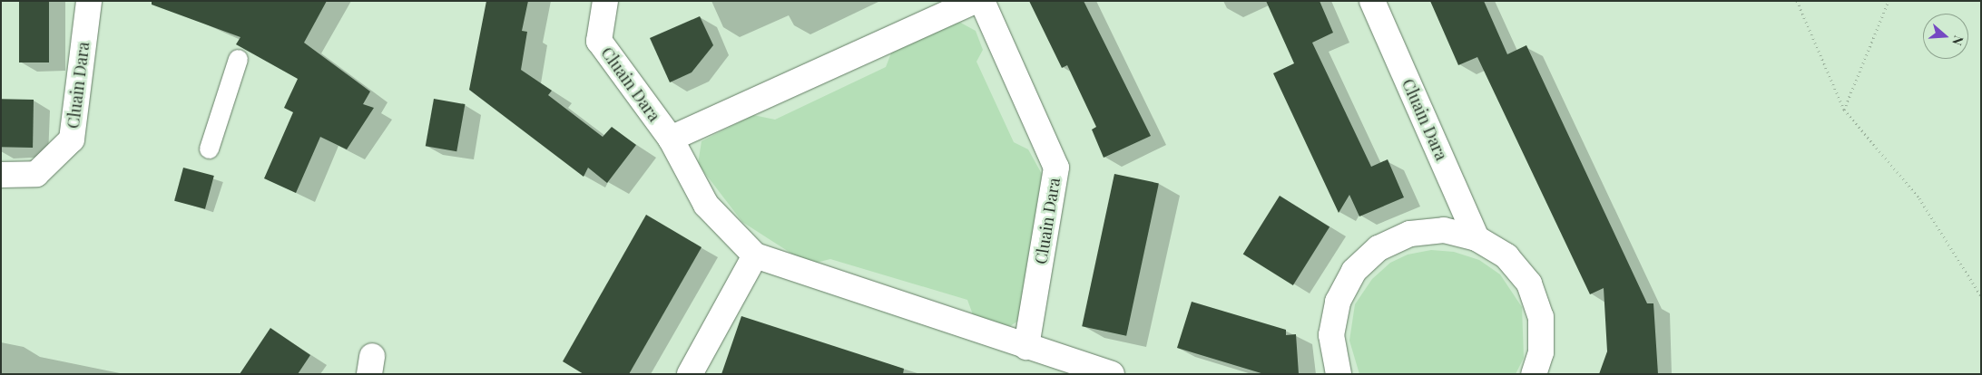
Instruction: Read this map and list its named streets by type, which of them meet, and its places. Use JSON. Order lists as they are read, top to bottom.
{
  "streets": {
    "street": ["Cluain Dara"]
  },
  "north": "right"
}
